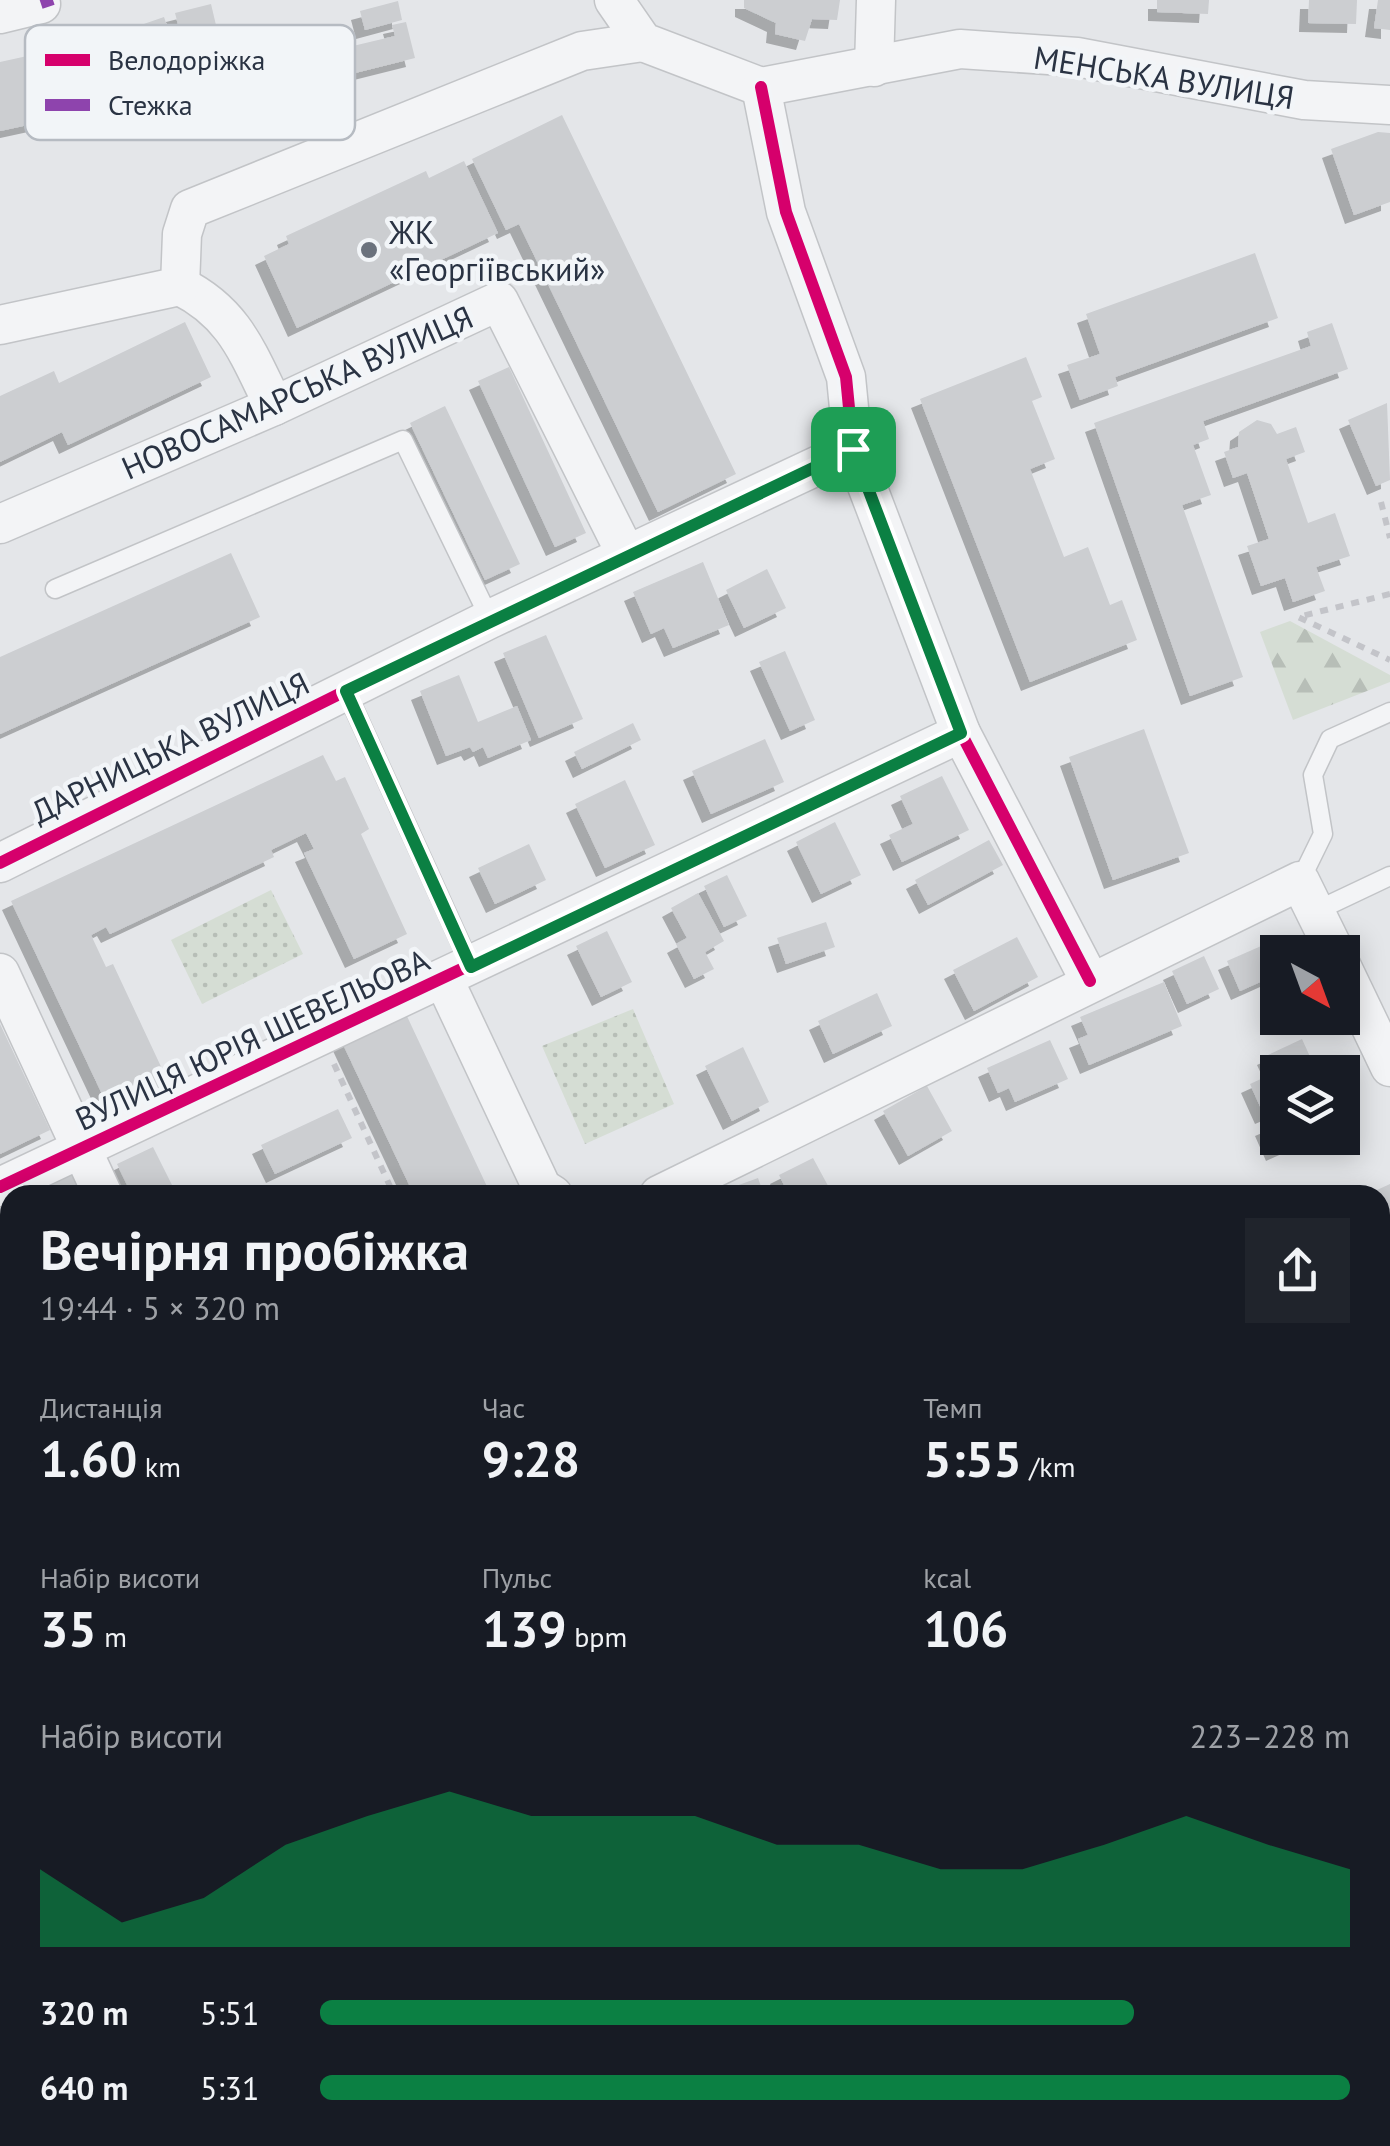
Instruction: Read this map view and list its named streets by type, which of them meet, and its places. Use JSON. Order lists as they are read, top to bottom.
{
  "streets": {
    "street": [
      "МЕНСЬКА ВУЛИЦЯ",
      "НОВОСАМАРСЬКА ВУЛИЦЯ",
      "ДАРНИЦЬКА ВУЛИЦЯ",
      "ВУЛИЦЯ ЮРІЯ ШЕВЕЛЬОВА"
    ]
  },
  "crossings": [
    ["НОВОСАМАРСЬКА ВУЛИЦЯ", "ДАРНИЦЬКА ВУЛИЦЯ"]
  ],
  "places": ["ЖК «Георгіївський»"],
  "legend": ["Велодоріжка", "Стежка"],
  "north": "bottom right",
  "page": {
    "heading": ["Вечірня пробіжка", "19:44 · 5 × 320 m"],
    "stats": [
      ["Дистанція", "1.60 km"],
      ["Час", "9:28"],
      ["Темп", "5:55 /km"],
      ["Набір висоти", "35 m"],
      ["Пульс", "139 bpm"],
      ["kcal", "106"]
    ],
    "chart": ["Набір висоти", "223–228 m"],
    "list": [
      {
        "name": "320 m",
        "note": "5:51"
      },
      {
        "name": "640 m",
        "note": "5:31"
      }
    ]
  }
}
